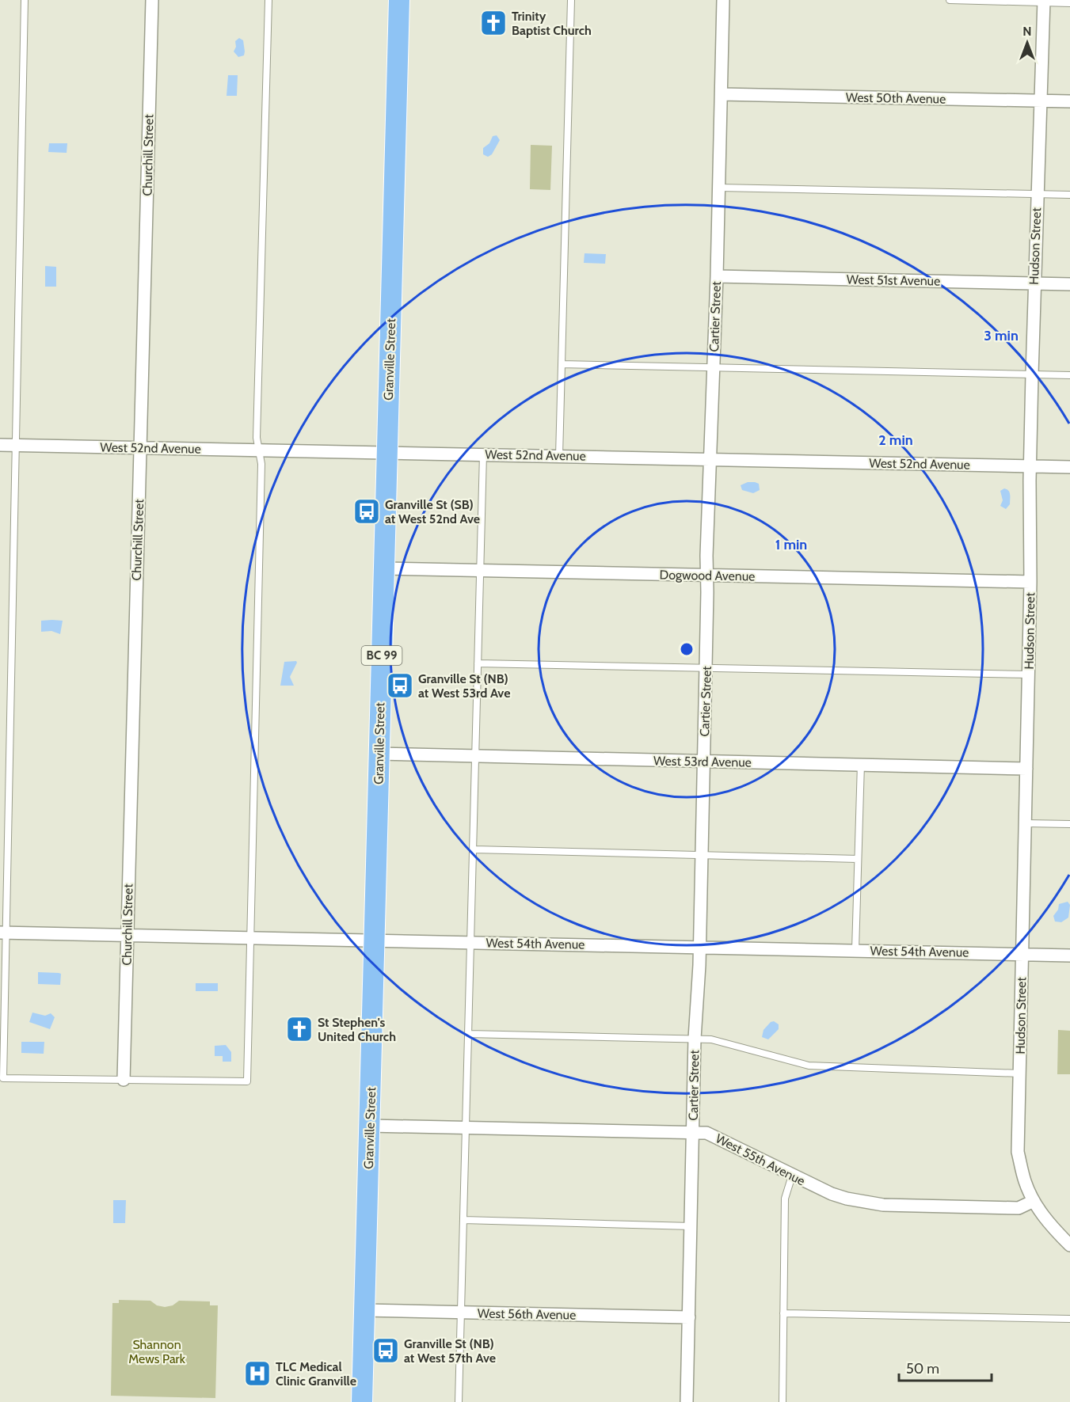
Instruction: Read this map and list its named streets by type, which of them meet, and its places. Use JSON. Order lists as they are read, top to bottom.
{
  "streets": {
    "highway": ["Granville Street", "BC 99"],
    "street": [
      "West 50th Avenue",
      "Churchill Street",
      "Hudson Street",
      "West 51st Avenue",
      "Cartier Street",
      "West 52nd Avenue",
      "Dogwood Avenue",
      "West 53rd Avenue",
      "West 54th Avenue",
      "West 55th Avenue",
      "West 56th Avenue"
    ]
  },
  "crossings": [
    ["West 50th Avenue", "Hudson Street"],
    ["West 50th Avenue", "Cartier Street"],
    ["Churchill Street", "West 52nd Avenue"],
    ["Churchill Street", "West 54th Avenue"],
    ["Hudson Street", "West 51st Avenue"],
    ["Hudson Street", "West 52nd Avenue"],
    ["Hudson Street", "Dogwood Avenue"],
    ["Hudson Street", "West 53rd Avenue"],
    ["Hudson Street", "West 54th Avenue"],
    ["Hudson Street", "West 55th Avenue"],
    ["West 51st Avenue", "Cartier Street"],
    ["Cartier Street", "West 52nd Avenue"],
    ["Cartier Street", "Dogwood Avenue"],
    ["Cartier Street", "West 53rd Avenue"],
    ["Cartier Street", "West 54th Avenue"],
    ["Cartier Street", "West 55th Avenue"],
    ["Cartier Street", "West 56th Avenue"],
    ["Granville Street", "West 52nd Avenue"],
    ["Granville Street", "Dogwood Avenue"],
    ["Granville Street", "West 53rd Avenue"],
    ["Granville Street", "West 54th Avenue"],
    ["Granville Street", "West 55th Avenue"],
    ["Granville Street", "West 56th Avenue"]
  ],
  "parks": ["Shannon Mews Park"],
  "places": {
    "church": ["Trinity Baptist Church", "St Stephen's United Church"],
    "bus stop": ["Granville St (SB) at West 52nd Ave", "Granville St (NB) at West 53rd Ave", "Granville St (NB) at West 57th Ave"],
    "hospital": ["TLC Medical Clinic Granville"]
  },
  "scale_bar": "50 m",
  "north": "top",
  "rings": ["3 min", "2 min", "1 min"]
}
